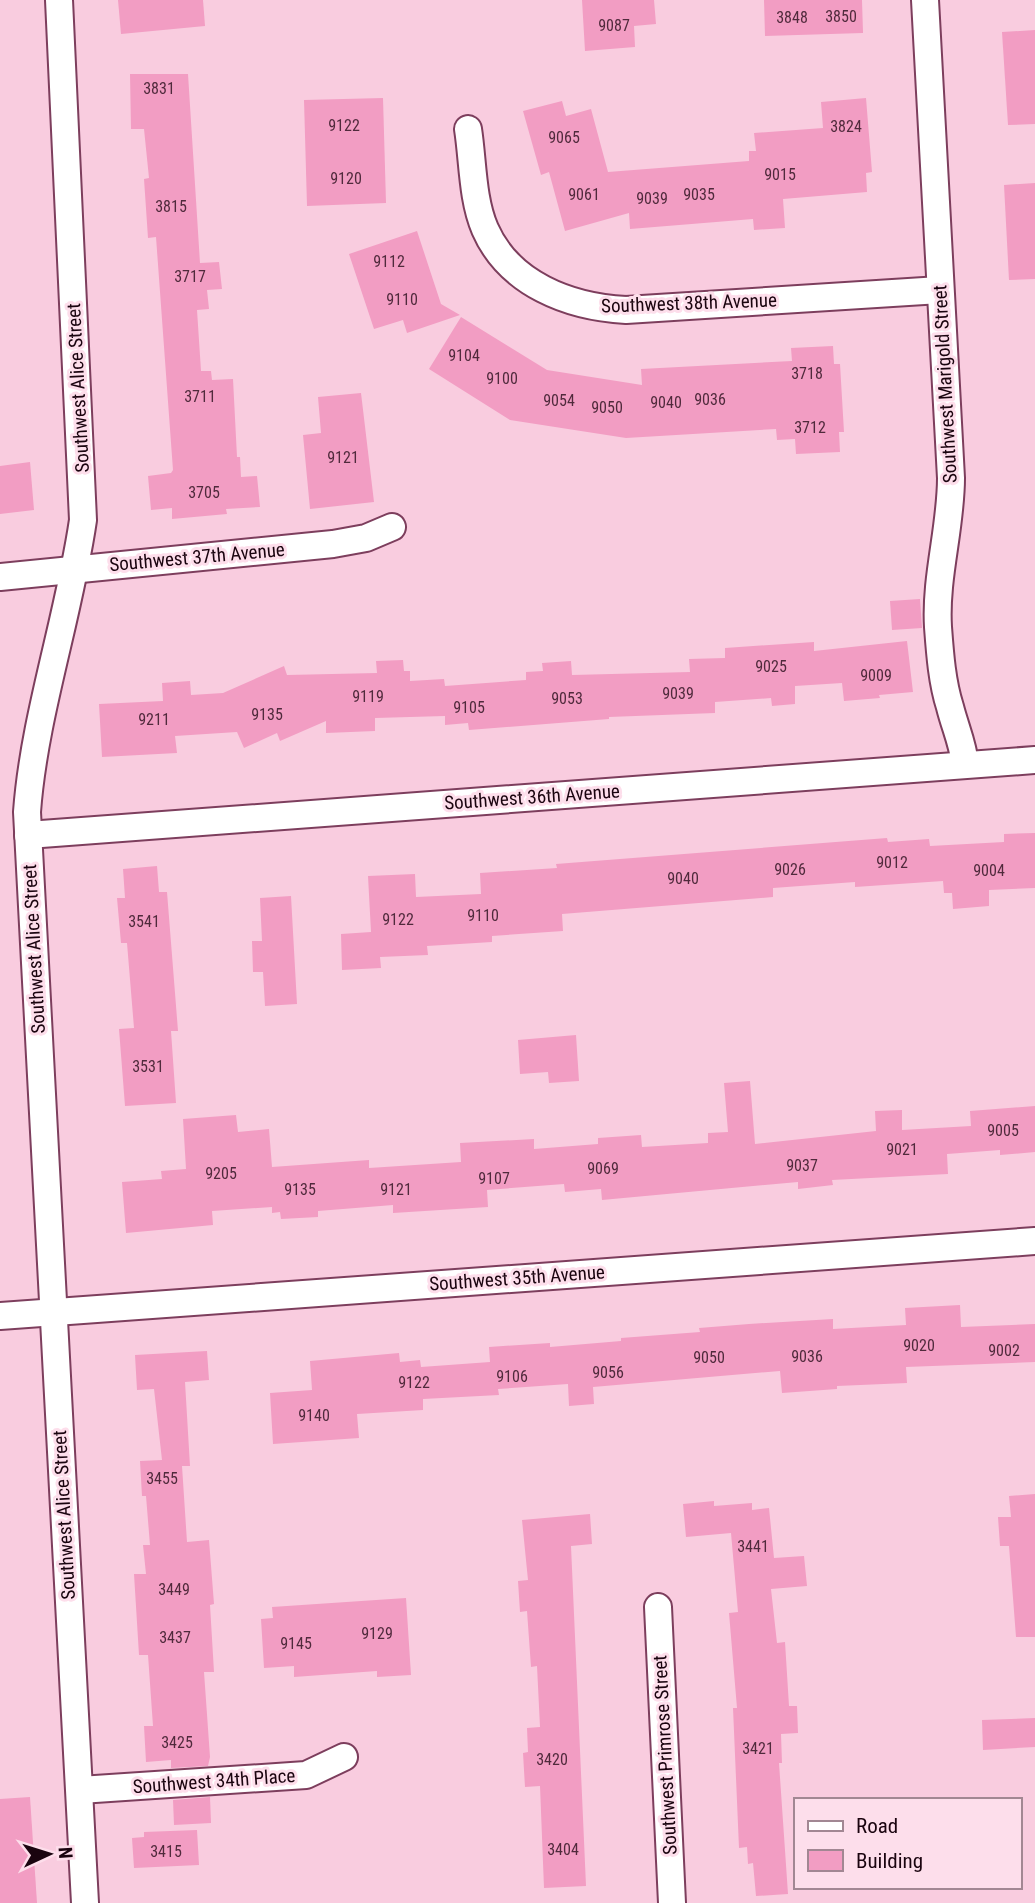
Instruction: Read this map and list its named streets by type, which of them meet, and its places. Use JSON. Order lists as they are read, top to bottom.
{
  "streets": {
    "street": [
      "Southwest 38th Avenue",
      "Southwest Marigold Street",
      "Southwest Alice Street",
      "Southwest 37th Avenue",
      "Southwest 36th Avenue",
      "Southwest 35th Avenue",
      "Southwest Primrose Street",
      "Southwest 34th Place"
    ]
  },
  "crossings": [
    ["Southwest 38th Avenue", "Southwest Marigold Street"],
    ["Southwest Marigold Street", "Southwest 36th Avenue"],
    ["Southwest Alice Street", "Southwest 37th Avenue"],
    ["Southwest Alice Street", "Southwest 36th Avenue"],
    ["Southwest Alice Street", "Southwest 35th Avenue"],
    ["Southwest Alice Street", "Southwest 34th Place"]
  ],
  "house_numbers": [
    "3850",
    "3848",
    "9087",
    "3831",
    "9122",
    "3824",
    "9065",
    "9015",
    "9120",
    "9061",
    "9035",
    "9039",
    "3815",
    "9112",
    "3717",
    "9110",
    "9104",
    "3718",
    "9100",
    "3711",
    "9036",
    "9054",
    "9040",
    "9050",
    "3712",
    "9121",
    "3705",
    "9025",
    "9009",
    "9039",
    "9119",
    "9053",
    "9105",
    "9135",
    "9211",
    "9012",
    "9026",
    "9004",
    "9040",
    "9110",
    "9122",
    "3541",
    "3531",
    "9005",
    "9021",
    "9037",
    "9069",
    "9205",
    "9107",
    "9135",
    "9121",
    "9020",
    "9002",
    "9036",
    "9050",
    "9056",
    "9106",
    "9122",
    "9140",
    "3455",
    "3441",
    "3449",
    "9129",
    "3437",
    "9145",
    "3425",
    "3421",
    "3420",
    "3404",
    "3415"
  ],
  "legend": ["Road", "Building"],
  "north": "right"
}
